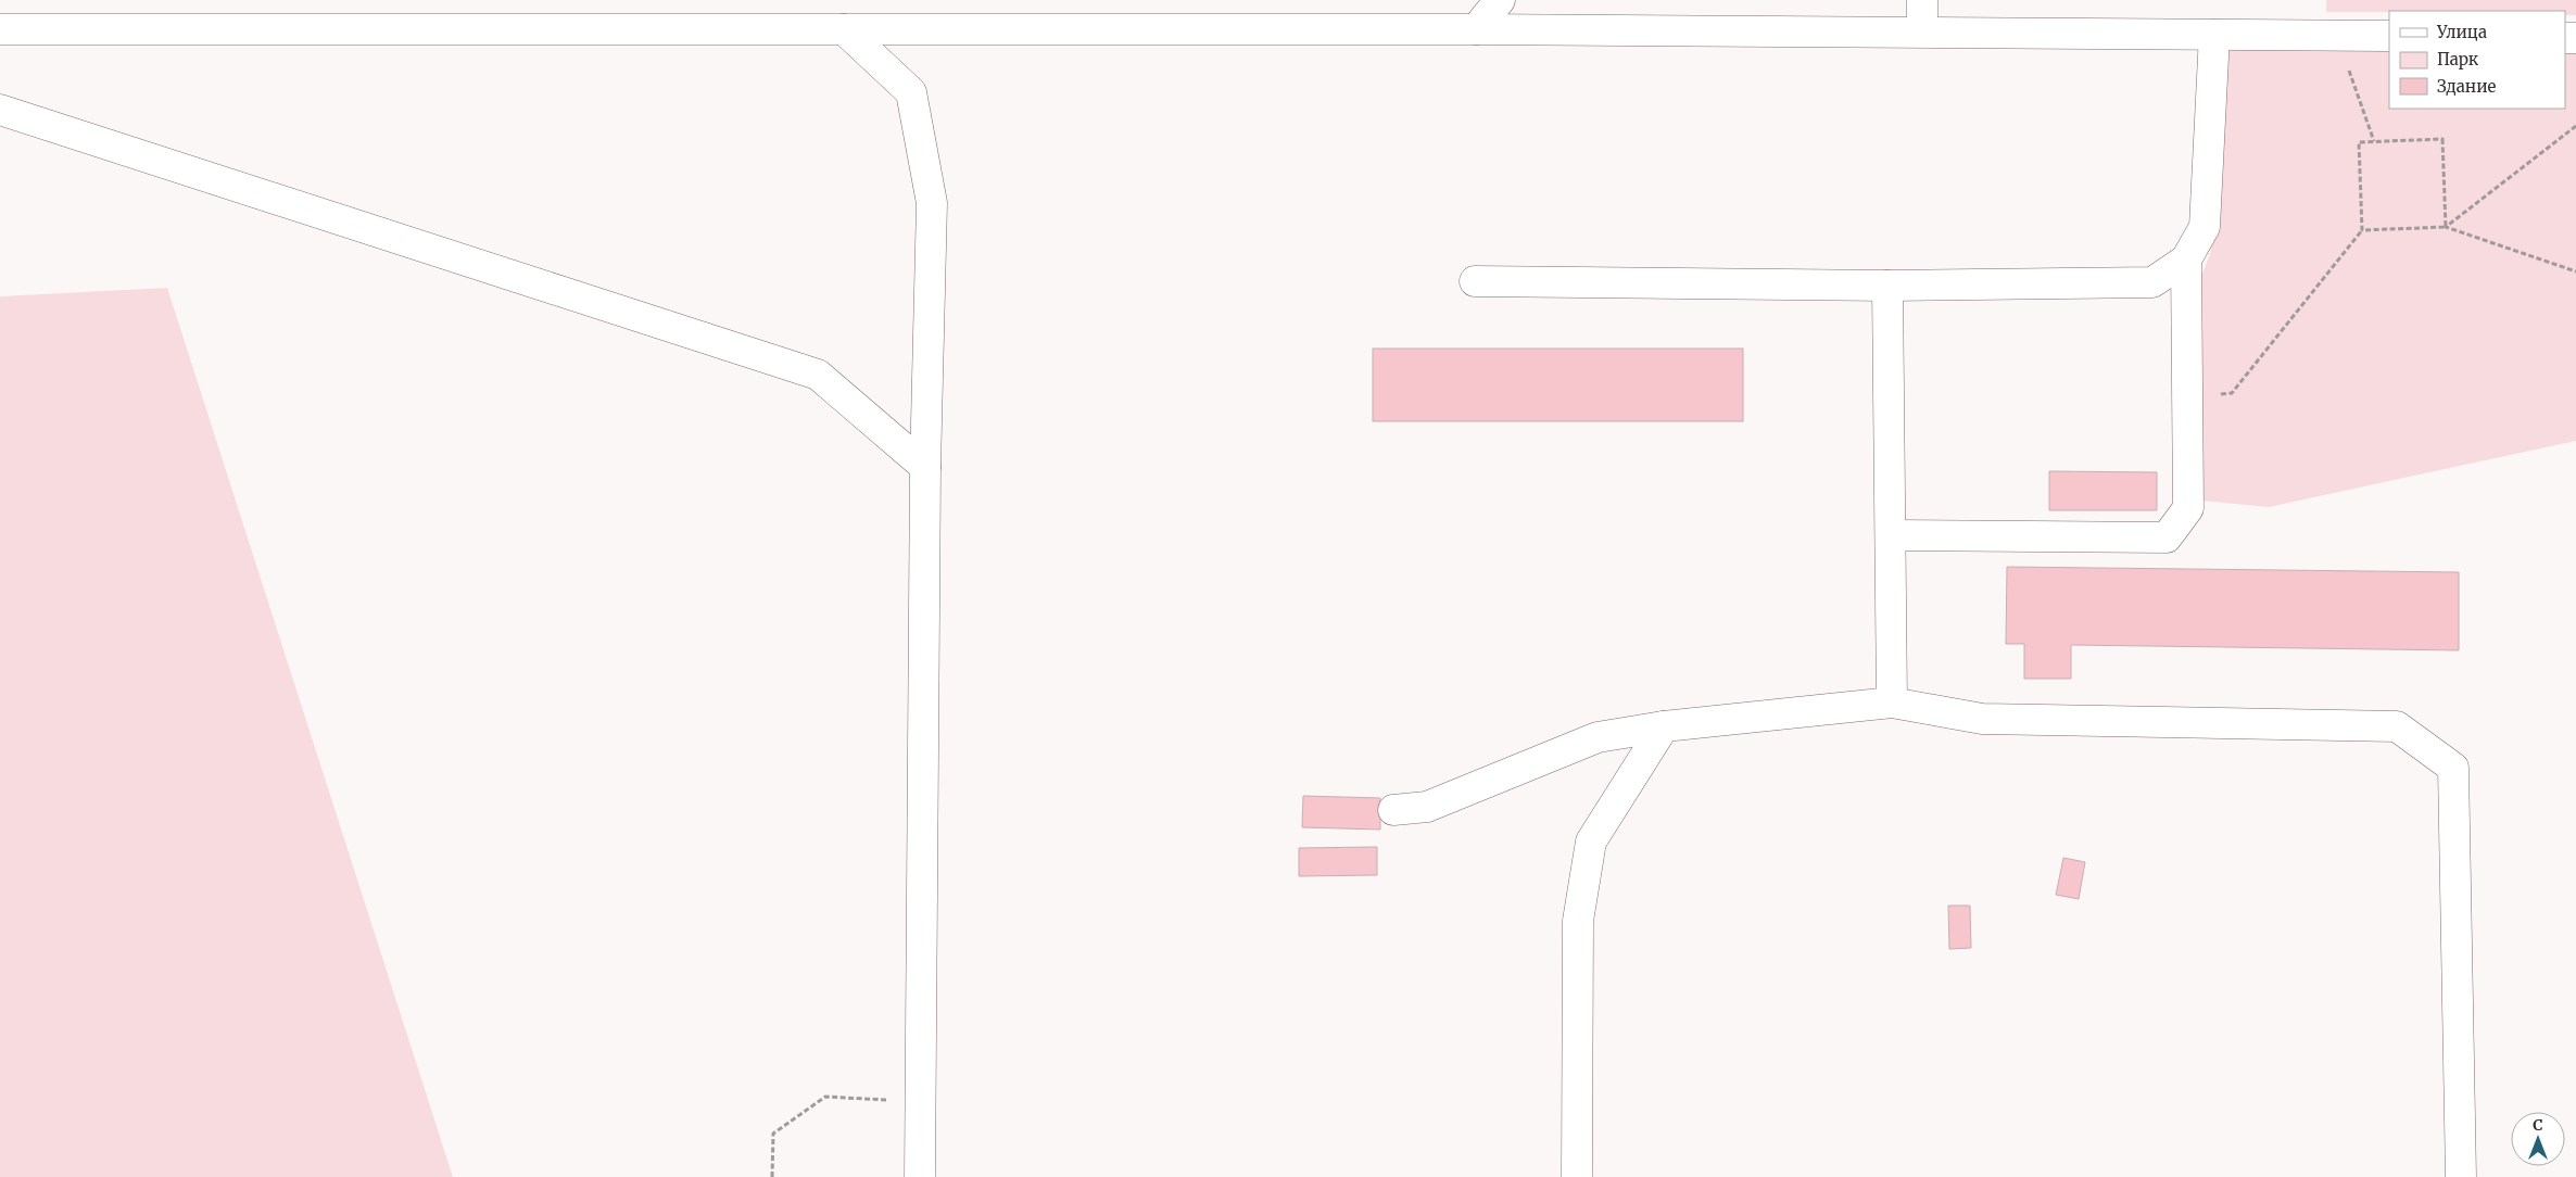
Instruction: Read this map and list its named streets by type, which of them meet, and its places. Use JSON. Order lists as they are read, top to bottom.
{
  "legend": ["Улица", "Парк", "Здание"],
  "north": "top"
}
